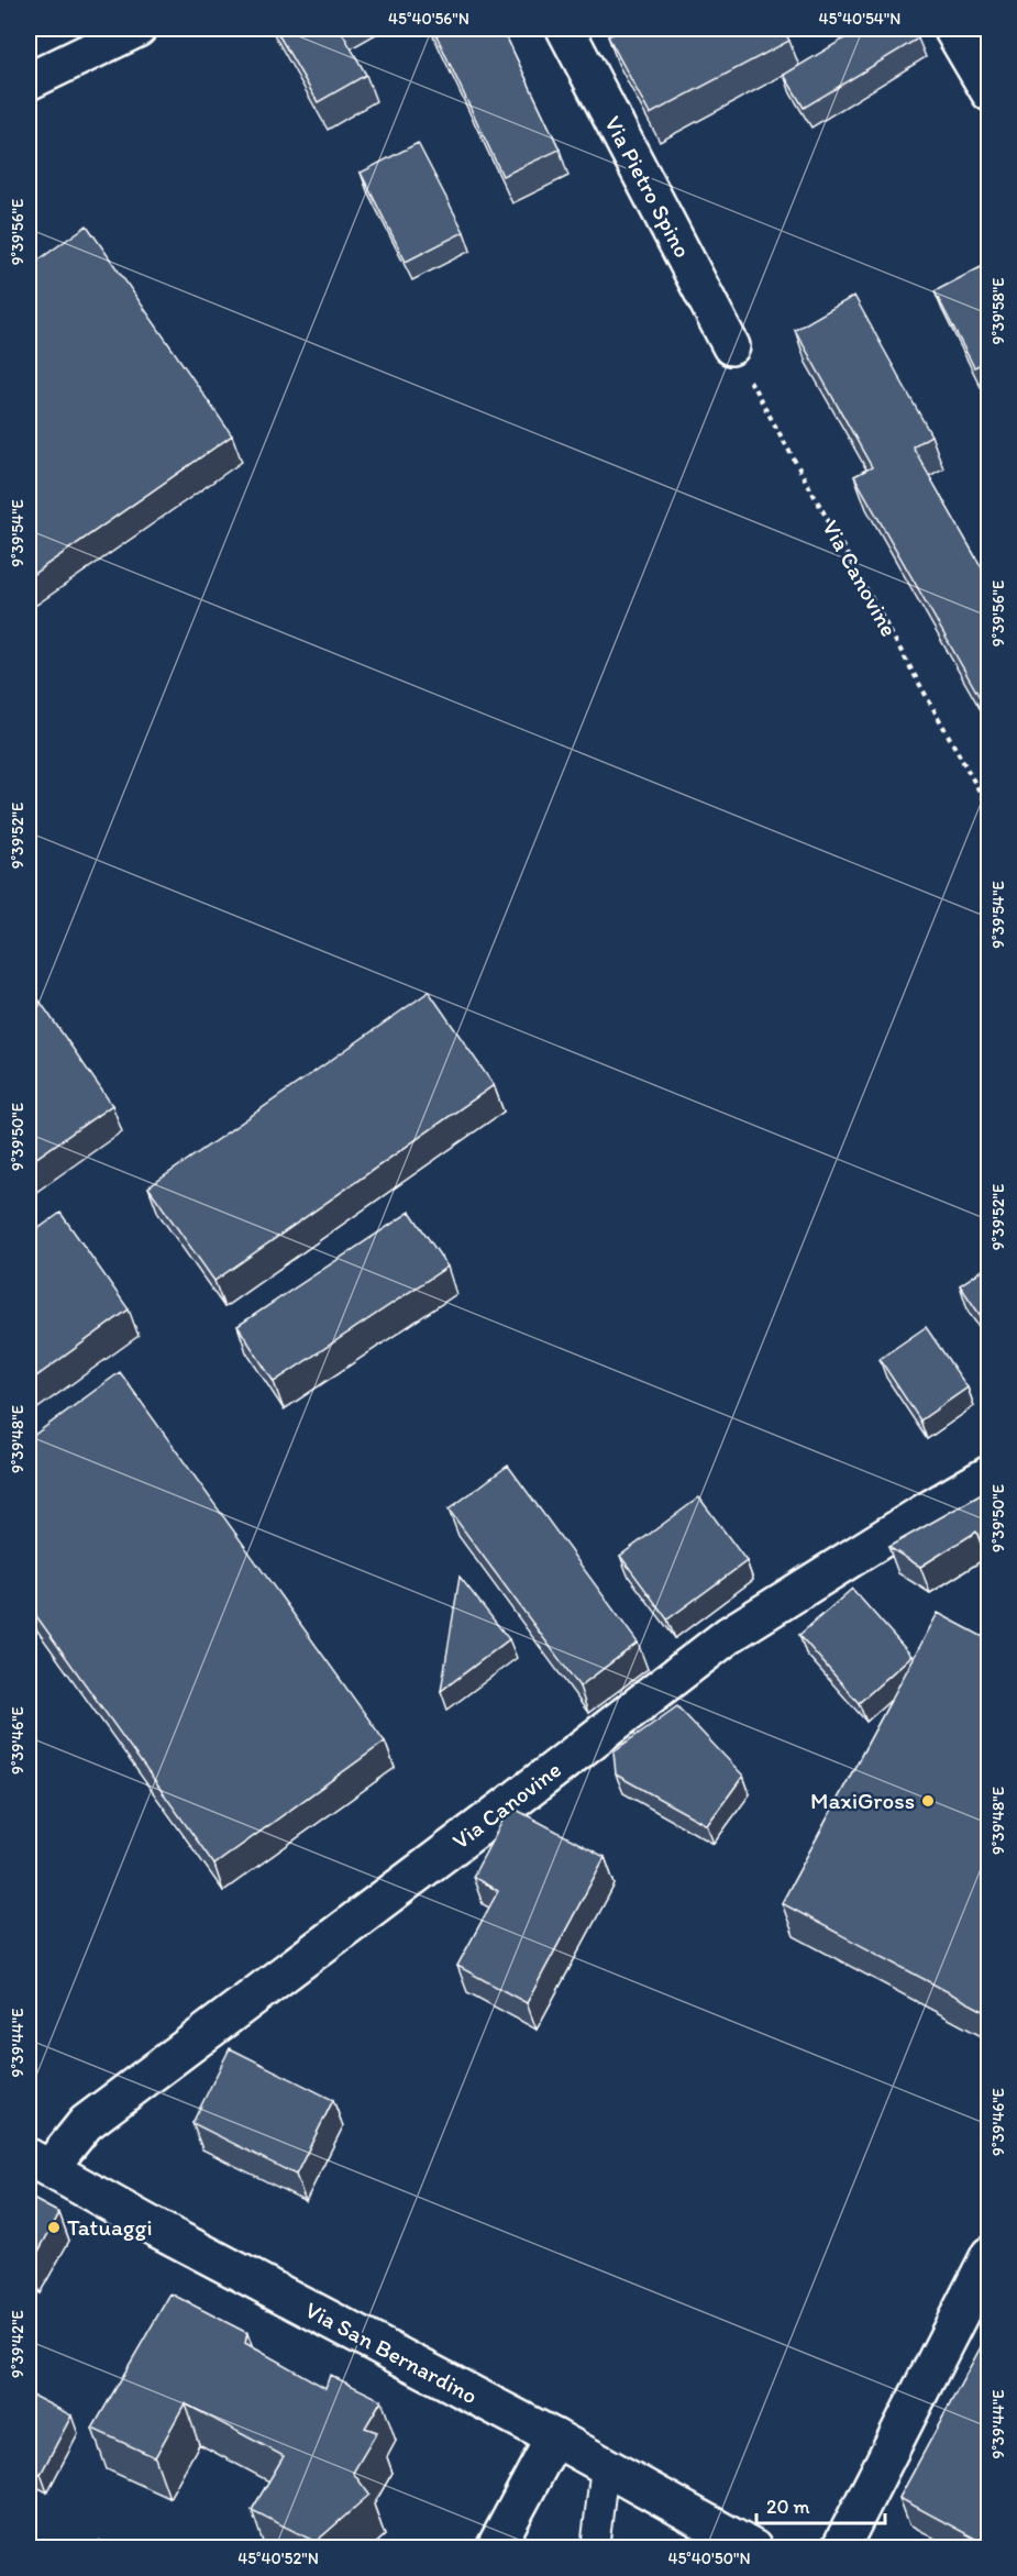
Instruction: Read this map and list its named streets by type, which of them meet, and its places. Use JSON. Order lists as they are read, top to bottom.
{
  "streets": {
    "street": ["Via Pietro Spino", "Via Canovine", "Via San Bernardino"]
  },
  "crossings": [
    ["Via Pietro Spino", "Via Canovine"],
    ["Via Canovine", "Via San Bernardino"]
  ],
  "places": ["MaxiGross", "Tatuaggi"],
  "scale_bar": "20 m",
  "coordinates": [
    "45°40'56\"N",
    "45°40'54\"N",
    "9°39'56\"E",
    "9°39'58\"E",
    "9°39'54\"E",
    "9°39'52\"E",
    "9°39'50\"E",
    "9°39'48\"E",
    "9°39'46\"E",
    "9°39'44\"E",
    "9°39'42\"E",
    "45°40'52\"N",
    "45°40'50\"N"
  ]
}
